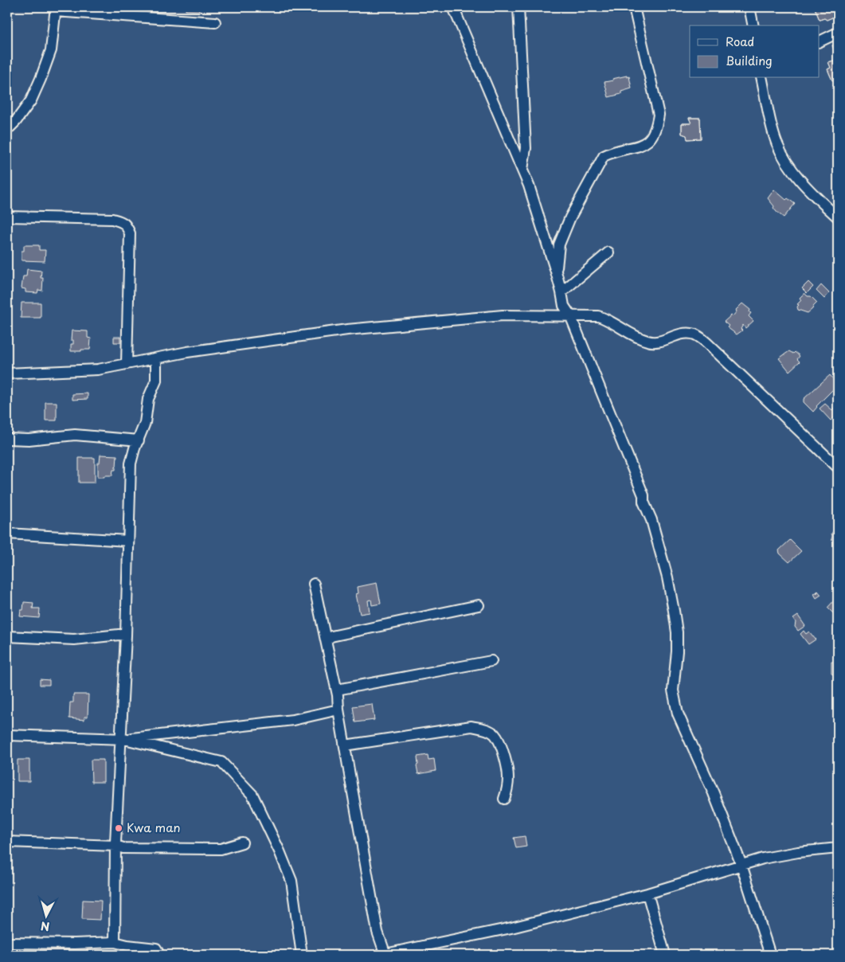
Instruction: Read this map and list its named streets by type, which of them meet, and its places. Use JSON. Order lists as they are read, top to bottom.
{
  "places": ["Kwa man"],
  "legend": ["Road", "Building"],
  "north": "bottom"
}
